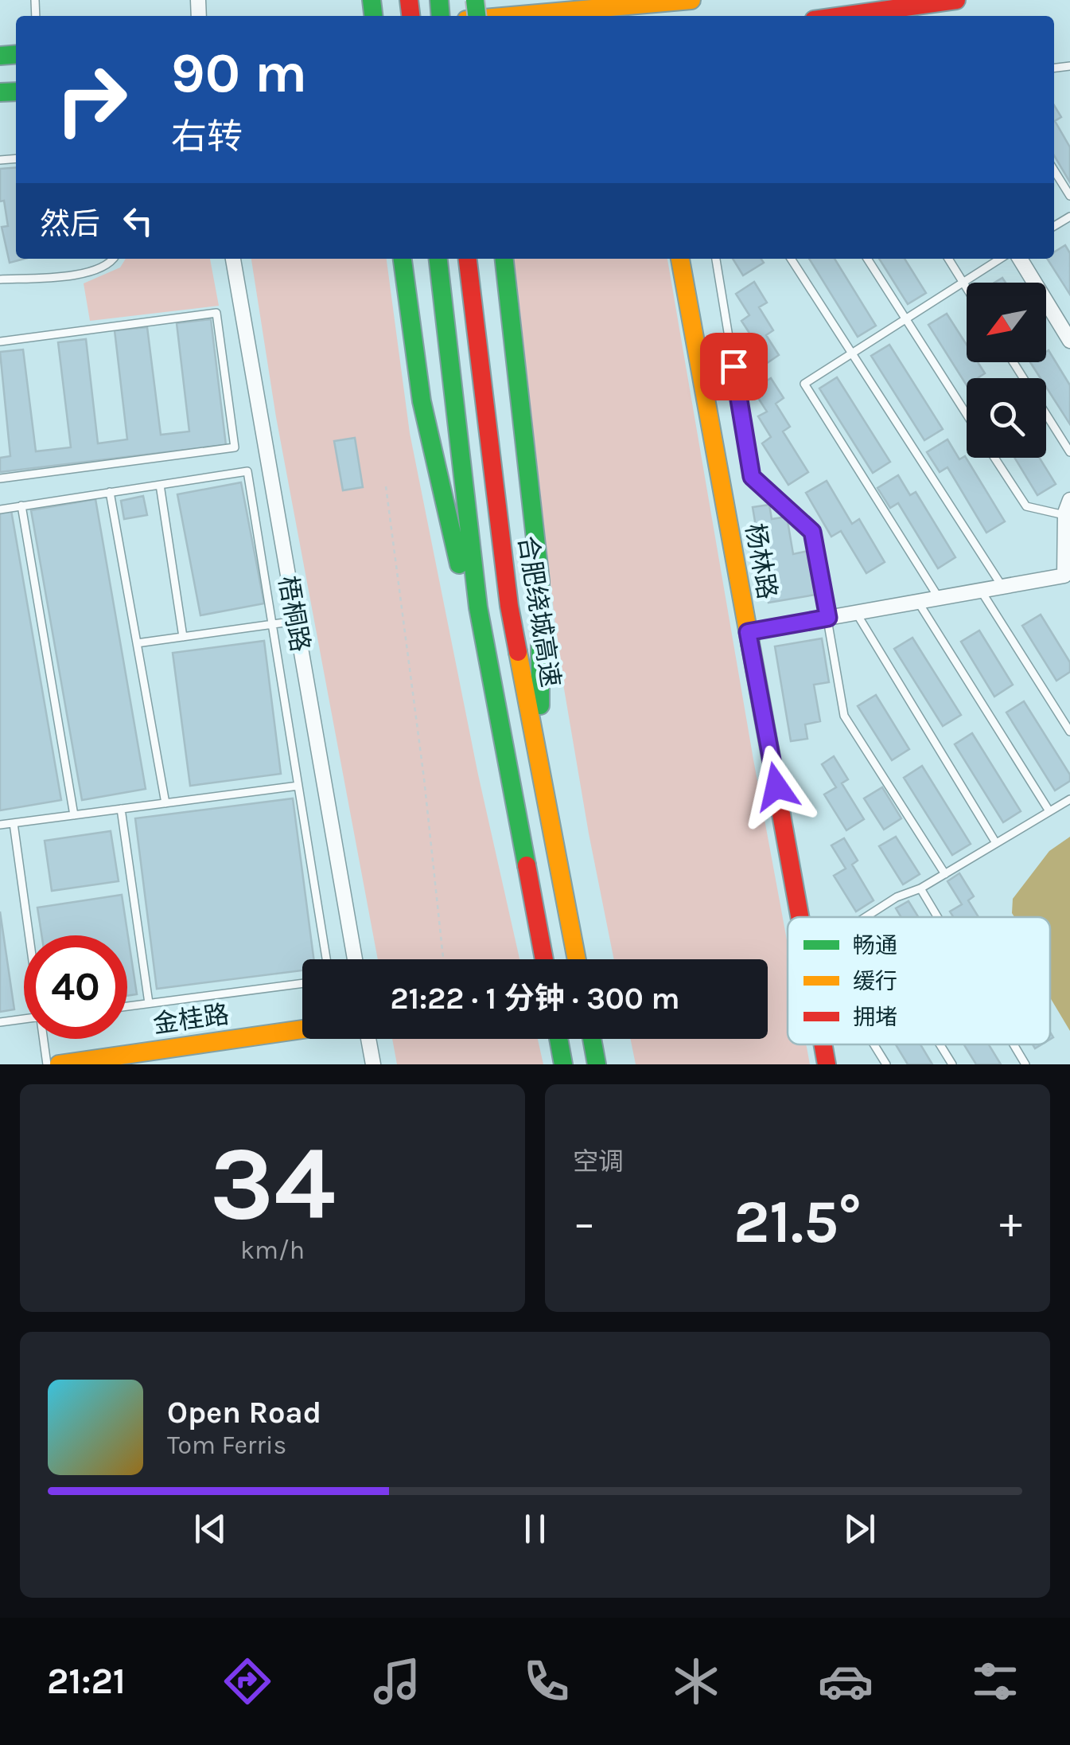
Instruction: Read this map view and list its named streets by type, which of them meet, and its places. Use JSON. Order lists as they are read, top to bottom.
{
  "streets": {
    "main road": ["杨林路", "合肥绕城高速", "金桂路"],
    "street": ["梧桐路"]
  },
  "legend": ["畅通", "缓行", "拥堵"],
  "north": "bottom left",
  "page": {
    "turn": ["90 m", "右转"],
    "then": "然后",
    "limit": "40",
    "trip": "21:22 · 1 分钟 · 300 m",
    "tile": [
      ["34", "km/h"],
      "空调"
    ],
    "heat": ["−", "21.5°", "+"],
    "song": ["Open Road", "Tom Ferris"],
    "tabs": "21:21"
  }
}
